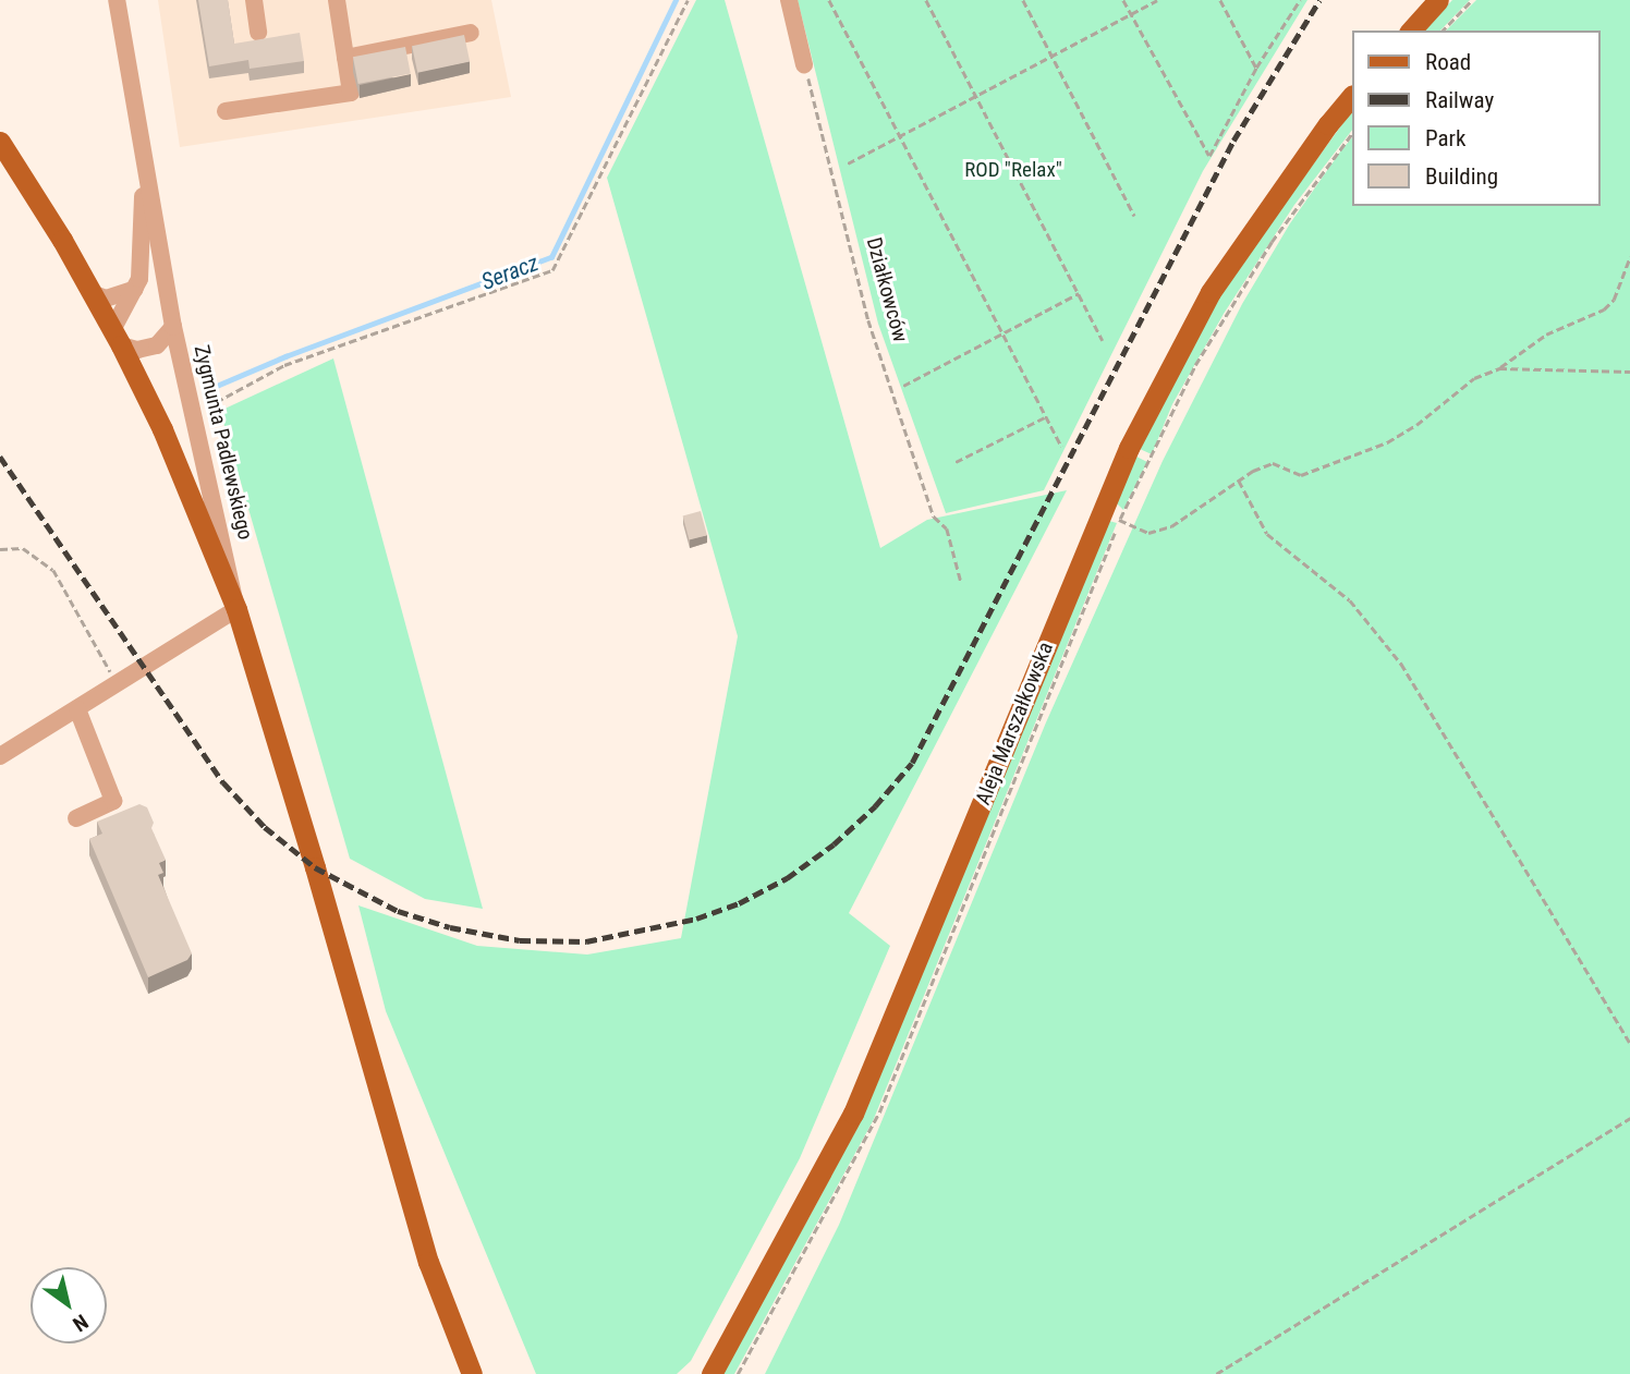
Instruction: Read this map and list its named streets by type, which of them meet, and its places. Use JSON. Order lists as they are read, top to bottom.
{
  "streets": {
    "main road": ["Aleja Marszałkowska"],
    "street": ["Zygmunta Padlewskiego"],
    "path": ["Działkowców"]
  },
  "water": ["Seracz"],
  "parks": ["ROD \"Relax\""],
  "legend": [
    "Road",
    "Railway",
    "Park",
    "Building"
  ],
  "north": "bottom right"
}
